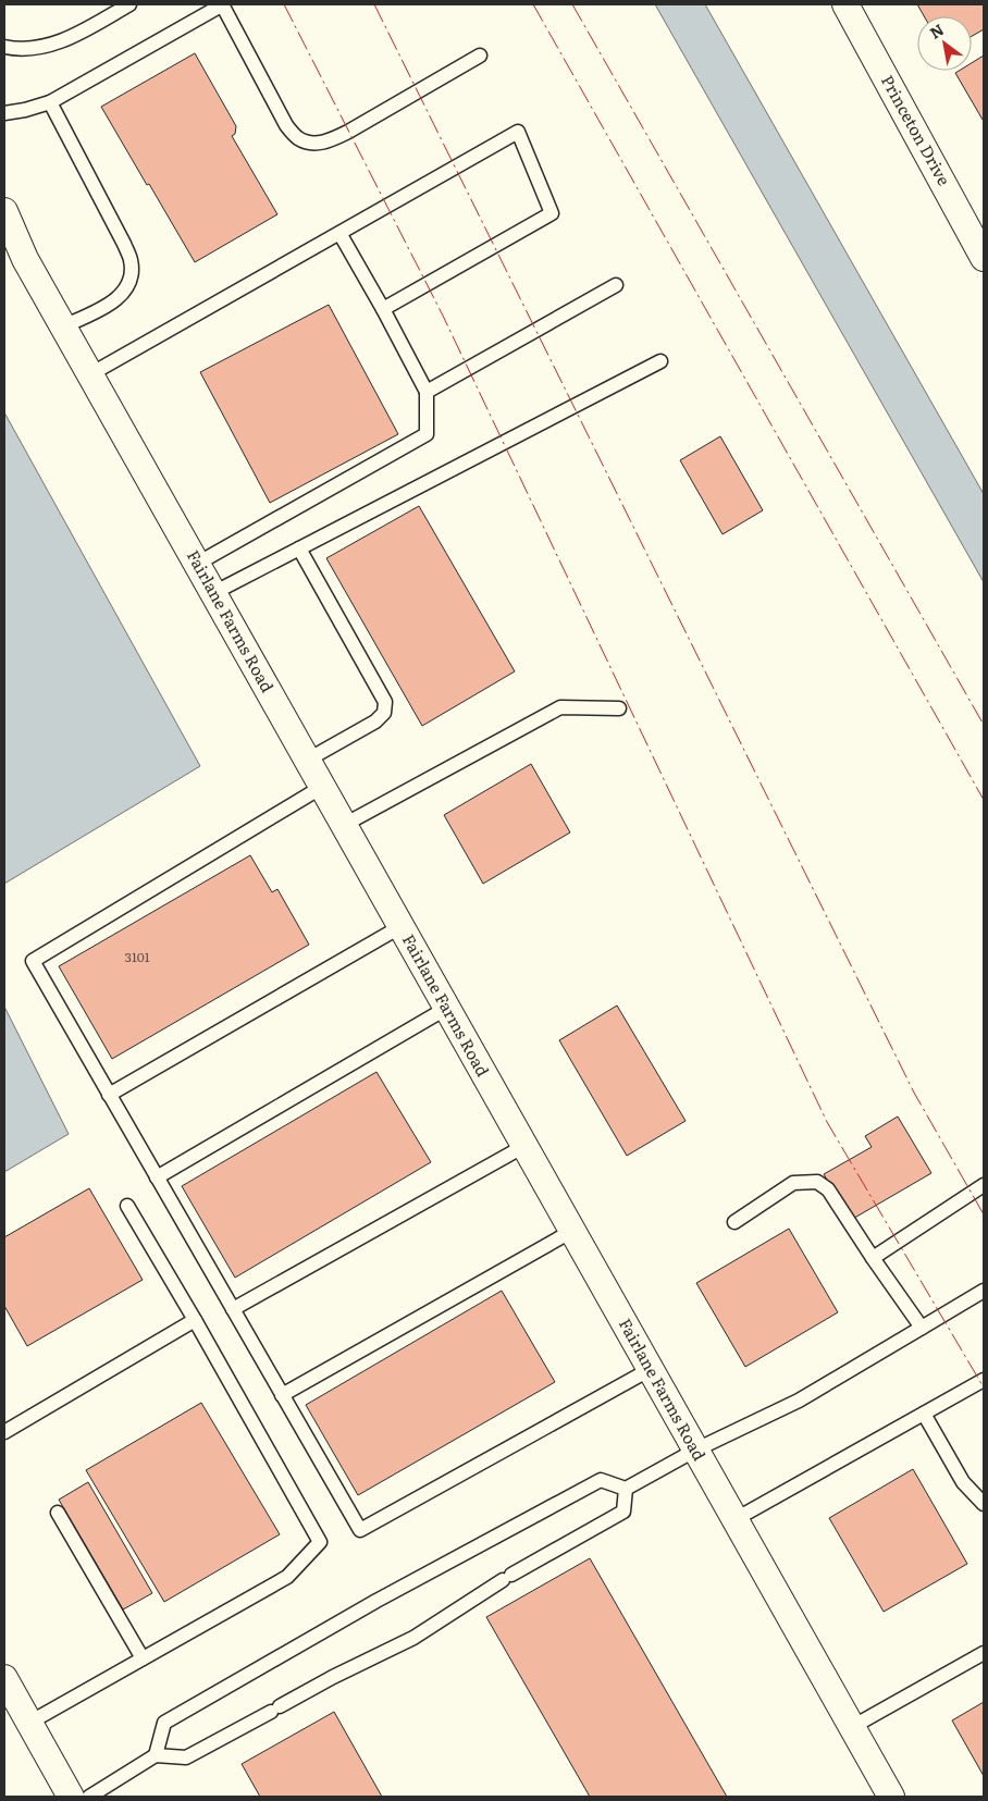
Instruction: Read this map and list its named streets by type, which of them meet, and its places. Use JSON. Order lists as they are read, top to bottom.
{
  "streets": {
    "street": ["Princeton Drive", "Fairlane Farms Road"]
  },
  "house_numbers": ["3101"],
  "north": "top left"
}
